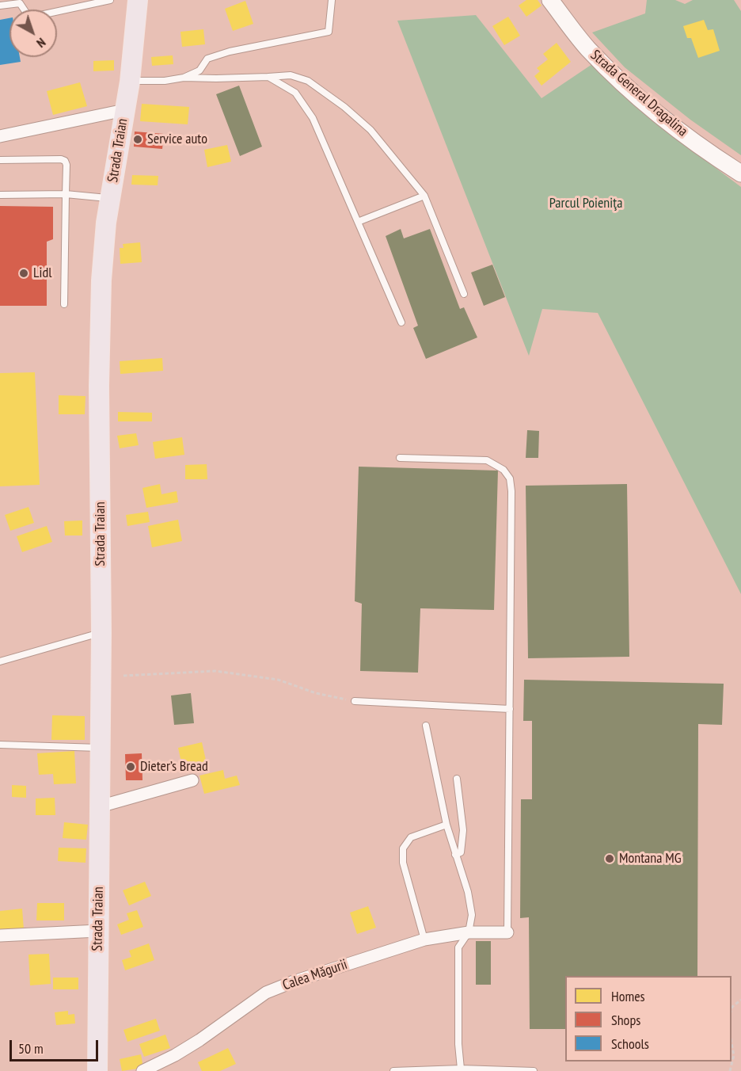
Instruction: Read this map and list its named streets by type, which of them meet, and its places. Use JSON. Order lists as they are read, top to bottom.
{
  "streets": {
    "main road": ["Strada General Dragalina", "Strada Traian"],
    "street": ["Calea Măgurii"]
  },
  "parks": ["Parcul Poieniţa"],
  "places": [
    "Service auto",
    "Lidl",
    "Dieter’s Bread",
    "Montana MG"
  ],
  "legend": ["Homes", "Shops", "Schools"],
  "scale_bar": "50 m",
  "north": "bottom right"
}
